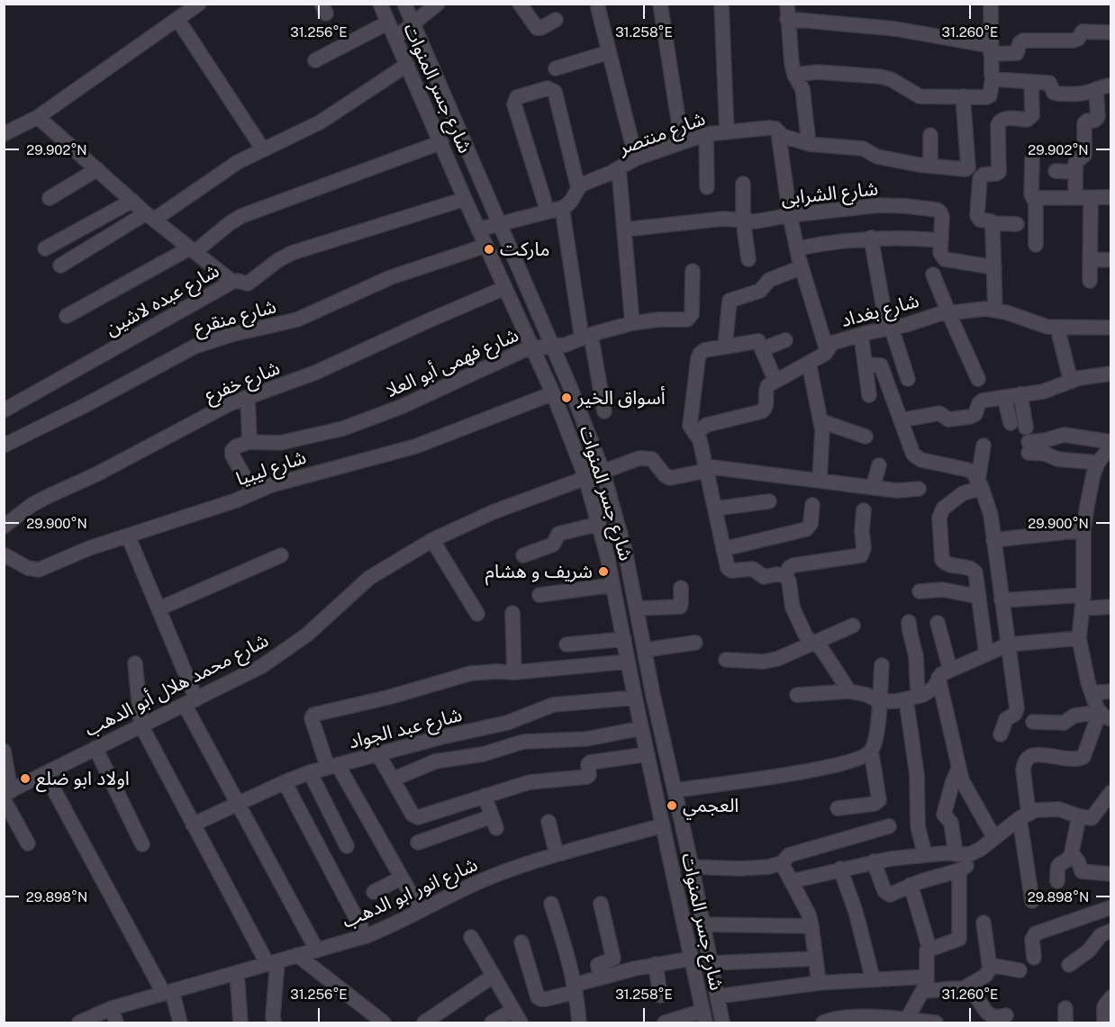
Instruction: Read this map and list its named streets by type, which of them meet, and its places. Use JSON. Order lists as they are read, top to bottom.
{
  "streets": {
    "street": [
      "شارع جسر المنوات",
      "شارع منتصر",
      "شارع الشرابى",
      "شارع عبده لاشين",
      "شارع بغداد",
      "شارع منقرع",
      "شارع فهمى أبو العلا",
      "شارع خفرع",
      "شارع ليبيا",
      "شارع محمد هلال أبو الدهب",
      "شارع عبد الجواد",
      "شارع انور ابو الدهب"
    ]
  },
  "crossings": [
    ["شارع جسر المنوات", "شارع عبده لاشين"],
    ["شارع جسر المنوات", "شارع منقرع"],
    ["شارع جسر المنوات", "شارع فهمى أبو العلا"],
    ["شارع جسر المنوات", "شارع خفرع"],
    ["شارع جسر المنوات", "شارع ليبيا"],
    ["شارع جسر المنوات", "شارع محمد هلال أبو الدهب"],
    ["شارع جسر المنوات", "شارع عبد الجواد"],
    ["شارع جسر المنوات", "شارع انور ابو الدهب"]
  ],
  "places": [
    "ماركت",
    "أسواق الخير",
    "شريف و هشام",
    "اولاد ابو ضلع",
    "العجمي"
  ],
  "coordinates": [
    "31.256°E",
    "31.258°E",
    "31.260°E",
    "29.902°N",
    "29.900°N",
    "29.898°N"
  ]
}
